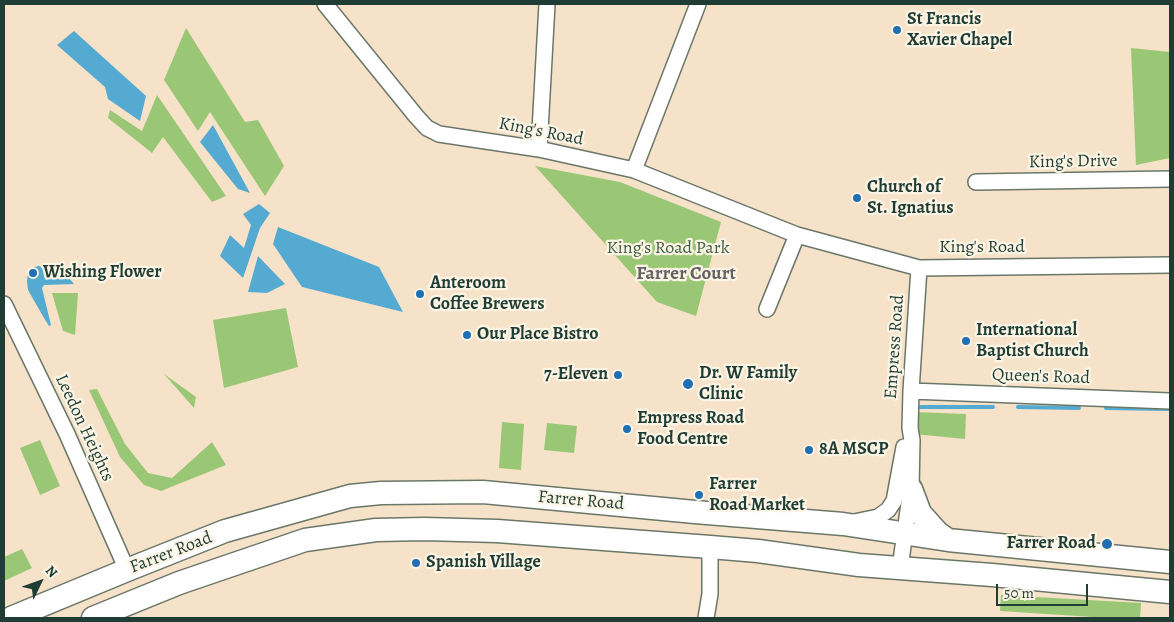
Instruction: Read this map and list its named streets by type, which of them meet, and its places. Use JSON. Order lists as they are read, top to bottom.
{
  "streets": {
    "highway": ["Farrer Road"],
    "street": [
      "King's Road",
      "King's Drive",
      "Empress Road",
      "Queen's Road",
      "Leedon Heights"
    ]
  },
  "crossings": [
    ["King's Road", "Empress Road"],
    ["Empress Road", "Queen's Road"],
    ["Empress Road", "Farrer Road"],
    ["Leedon Heights", "Farrer Road"]
  ],
  "districts": ["Farrer Court"],
  "parks": ["King's Road Park"],
  "places": [
    "St Francis Xavier Chapel",
    "Church of St. Ignatius",
    "Wishing Flower",
    "Anteroom Coffee Brewers",
    "Our Place Bistro",
    "International Baptist Church",
    "7-Eleven",
    "Dr. W Family Clinic",
    "Empress Road Food Centre",
    "8A MSCP",
    "Farrer Road Market",
    "Farrer Road",
    "Spanish Village"
  ],
  "scale_bar": "50 m",
  "north": "top right"
}
